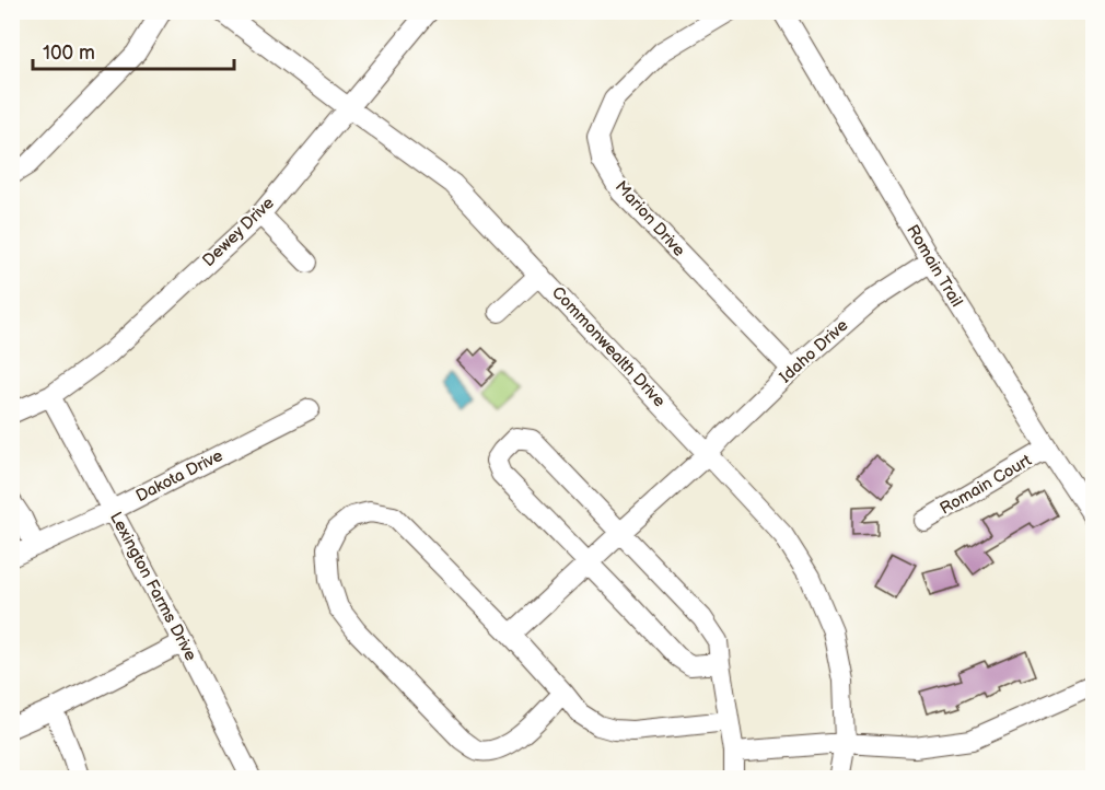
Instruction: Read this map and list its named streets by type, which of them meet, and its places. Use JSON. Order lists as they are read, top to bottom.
{
  "streets": {
    "street": [
      "Marion Drive",
      "Dewey Drive",
      "Romain Trail",
      "Commonwealth Drive",
      "Idaho Drive",
      "Dakota Drive",
      "Romain Court",
      "Lexington Farms Drive"
    ]
  },
  "crossings": [
    ["Marion Drive", "Idaho Drive"],
    ["Dewey Drive", "Commonwealth Drive"],
    ["Dewey Drive", "Lexington Farms Drive"],
    ["Romain Trail", "Idaho Drive"],
    ["Romain Trail", "Romain Court"],
    ["Commonwealth Drive", "Idaho Drive"],
    ["Dakota Drive", "Lexington Farms Drive"]
  ],
  "scale_bar": "100 m"
}
